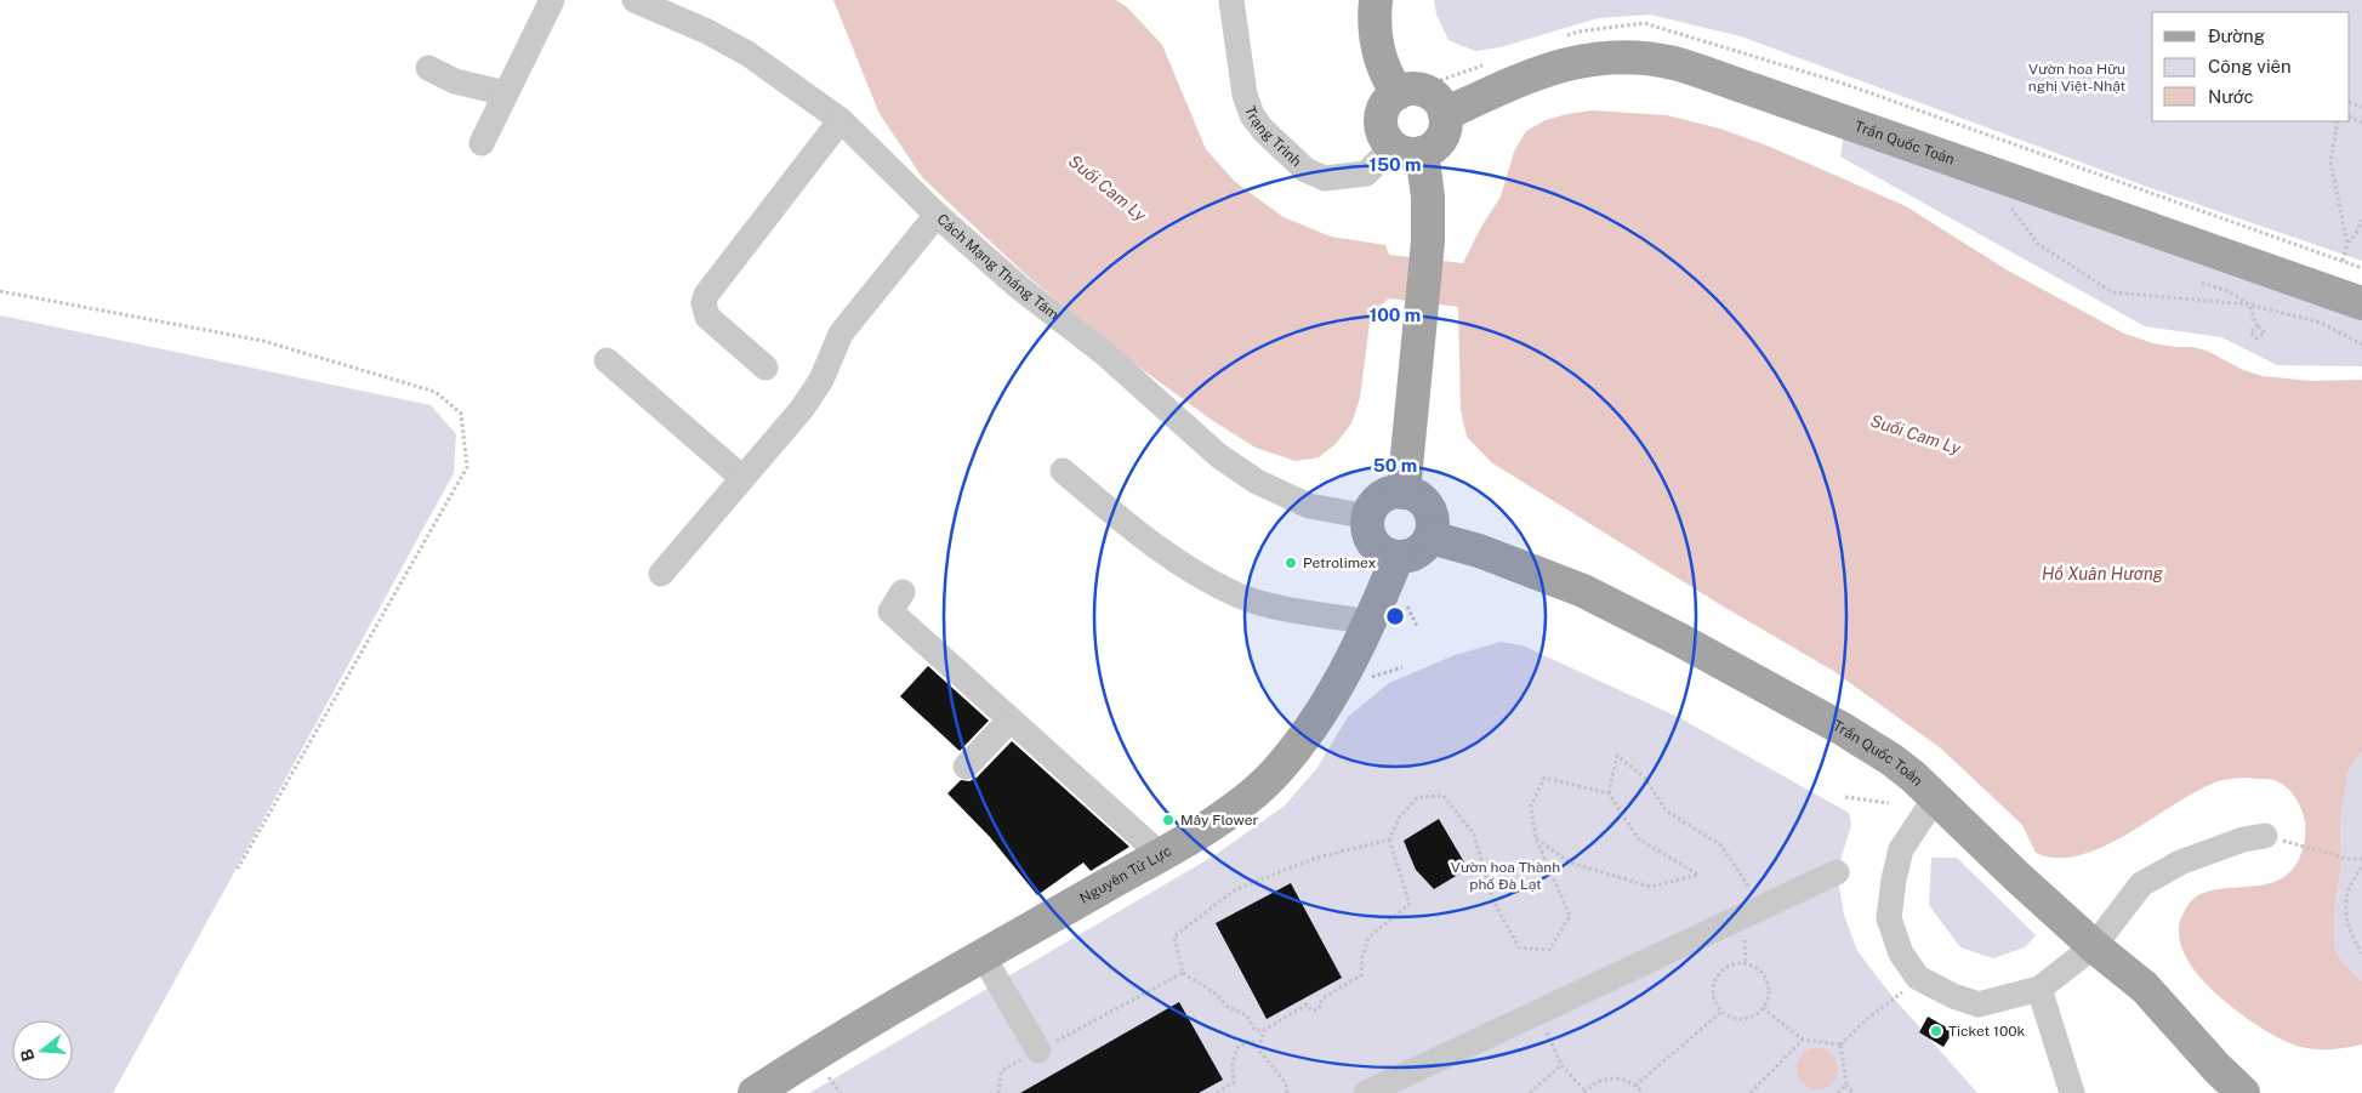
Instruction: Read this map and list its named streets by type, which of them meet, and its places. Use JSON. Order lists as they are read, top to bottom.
{
  "streets": {
    "main road": ["Trần Quốc Toản", "Nguyên Tử Lực"],
    "street": ["Trạng Trình", "Cách Mạng Tháng Tám"]
  },
  "crossings": [
    ["Trạng Trình", "Trần Quốc Toản"],
    ["Trần Quốc Toản", "Cách Mạng Tháng Tám"],
    ["Trần Quốc Toản", "Nguyên Tử Lực"],
    ["Cách Mạng Tháng Tám", "Nguyên Tử Lực"]
  ],
  "water": ["Suối Cam Ly", "Hồ Xuân Hương"],
  "parks": ["Vườn hoa Hữu nghị Việt-Nhật", "Vườn hoa Thành phố Đà Lạt"],
  "places": ["Petrolimex", "Mây Flower", "Ticket 100k"],
  "legend": ["Đường", "Công viên", "Nước"],
  "north": "left",
  "rings": ["150 m", "100 m", "50 m"]
}
